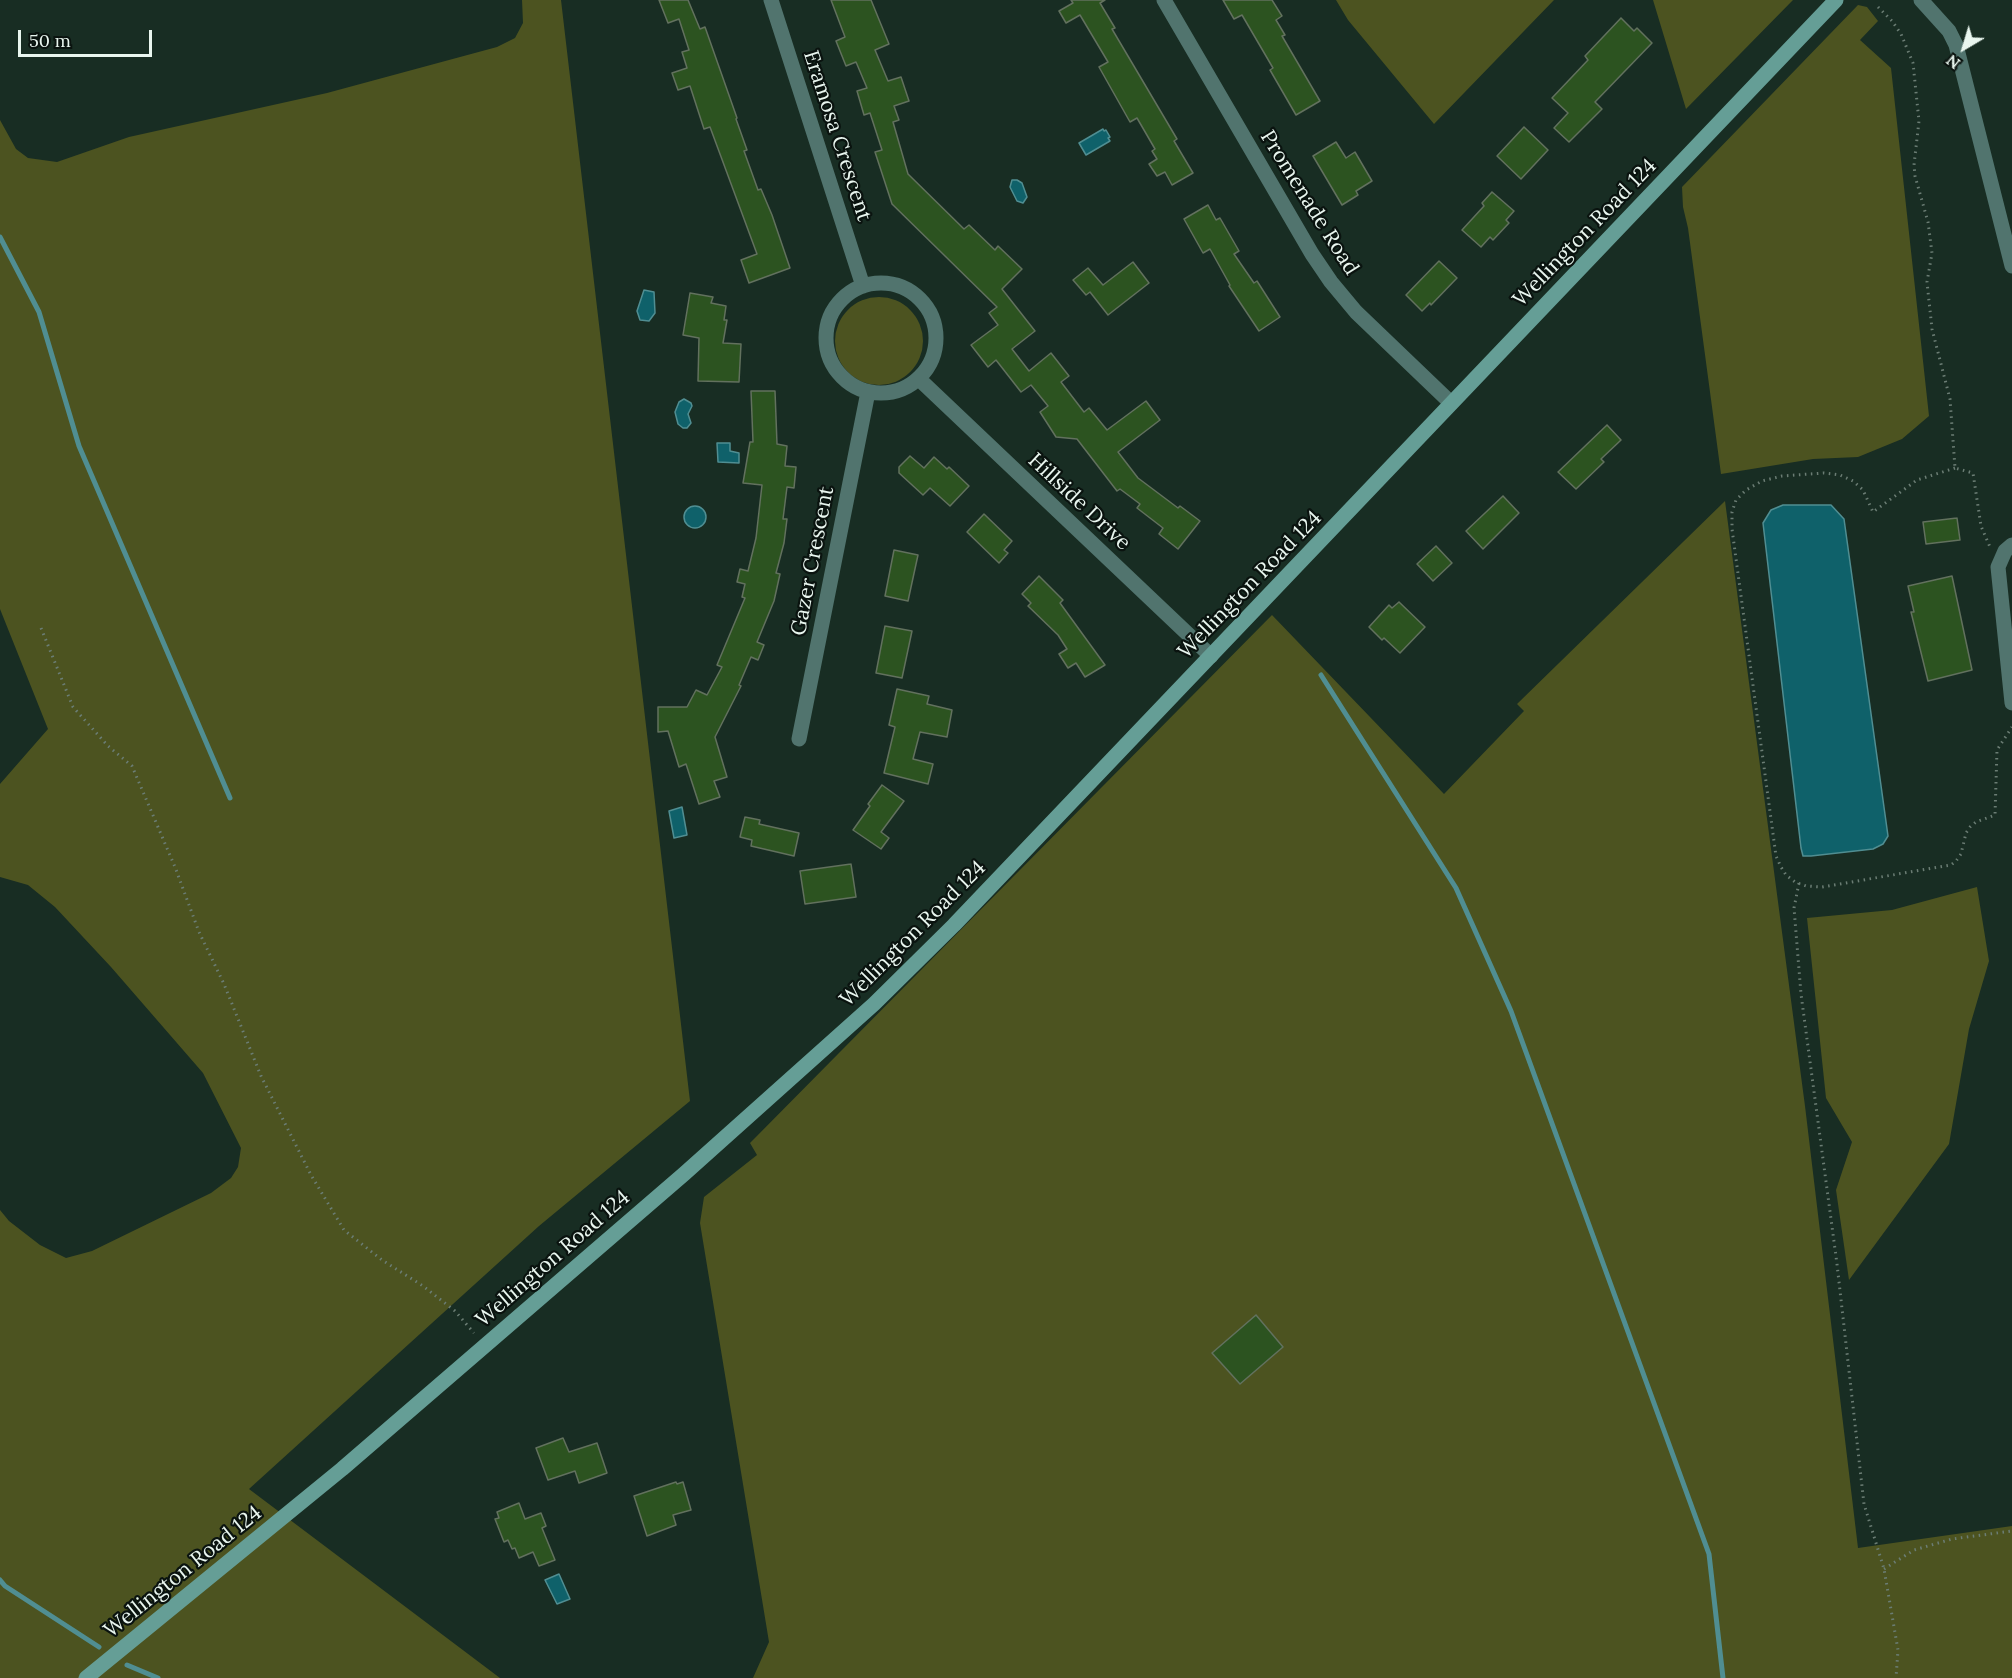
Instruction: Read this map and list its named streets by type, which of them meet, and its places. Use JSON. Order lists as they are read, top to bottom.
{
  "streets": {
    "main road": ["Wellington Road 124"],
    "street": [
      "Eramosa Crescent",
      "Promenade Road",
      "Hillside Drive",
      "Gazer Crescent"
    ]
  },
  "crossings": [
    ["Eramosa Crescent", "Hillside Drive"],
    ["Eramosa Crescent", "Gazer Crescent"],
    ["Promenade Road", "Wellington Road 124"],
    ["Wellington Road 124", "Hillside Drive"],
    ["Hillside Drive", "Gazer Crescent"]
  ],
  "scale_bar": "50 m",
  "north": "bottom left"
}
